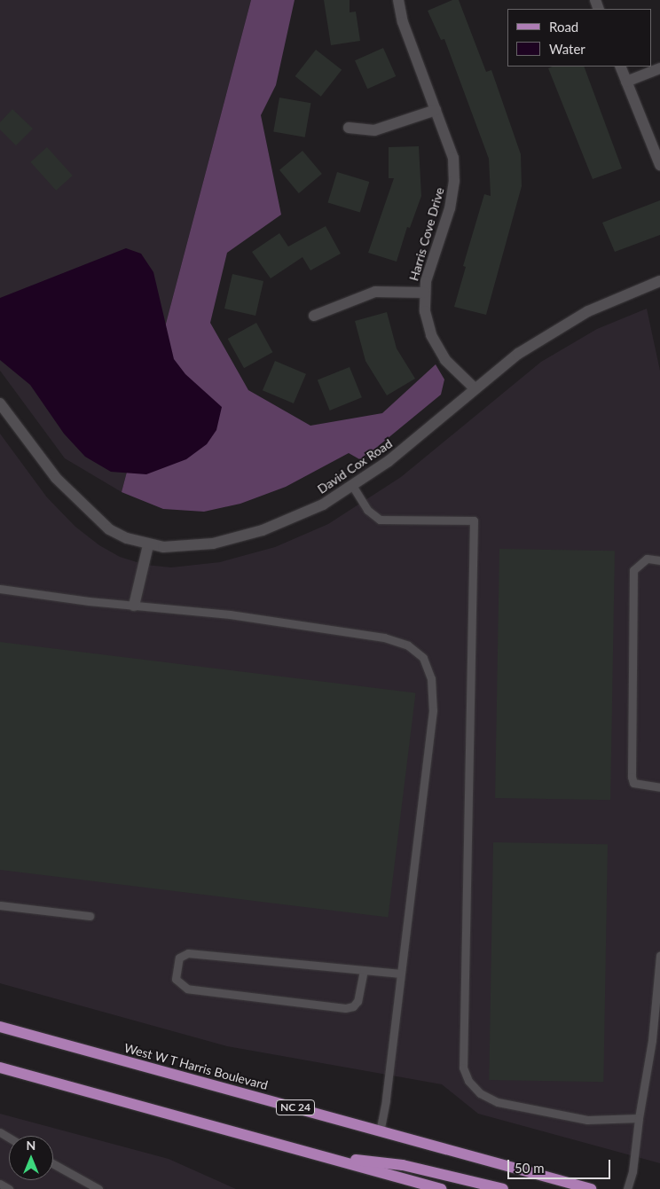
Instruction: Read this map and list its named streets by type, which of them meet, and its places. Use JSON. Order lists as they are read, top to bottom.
{
  "streets": {
    "main road": ["West W T Harris Boulevard", "NC 24"],
    "street": ["Harris Cove Drive", "David Cox Road"]
  },
  "crossings": [
    ["Harris Cove Drive", "David Cox Road"]
  ],
  "legend": ["Road", "Water"],
  "scale_bar": "50 m",
  "north": "top"
}
